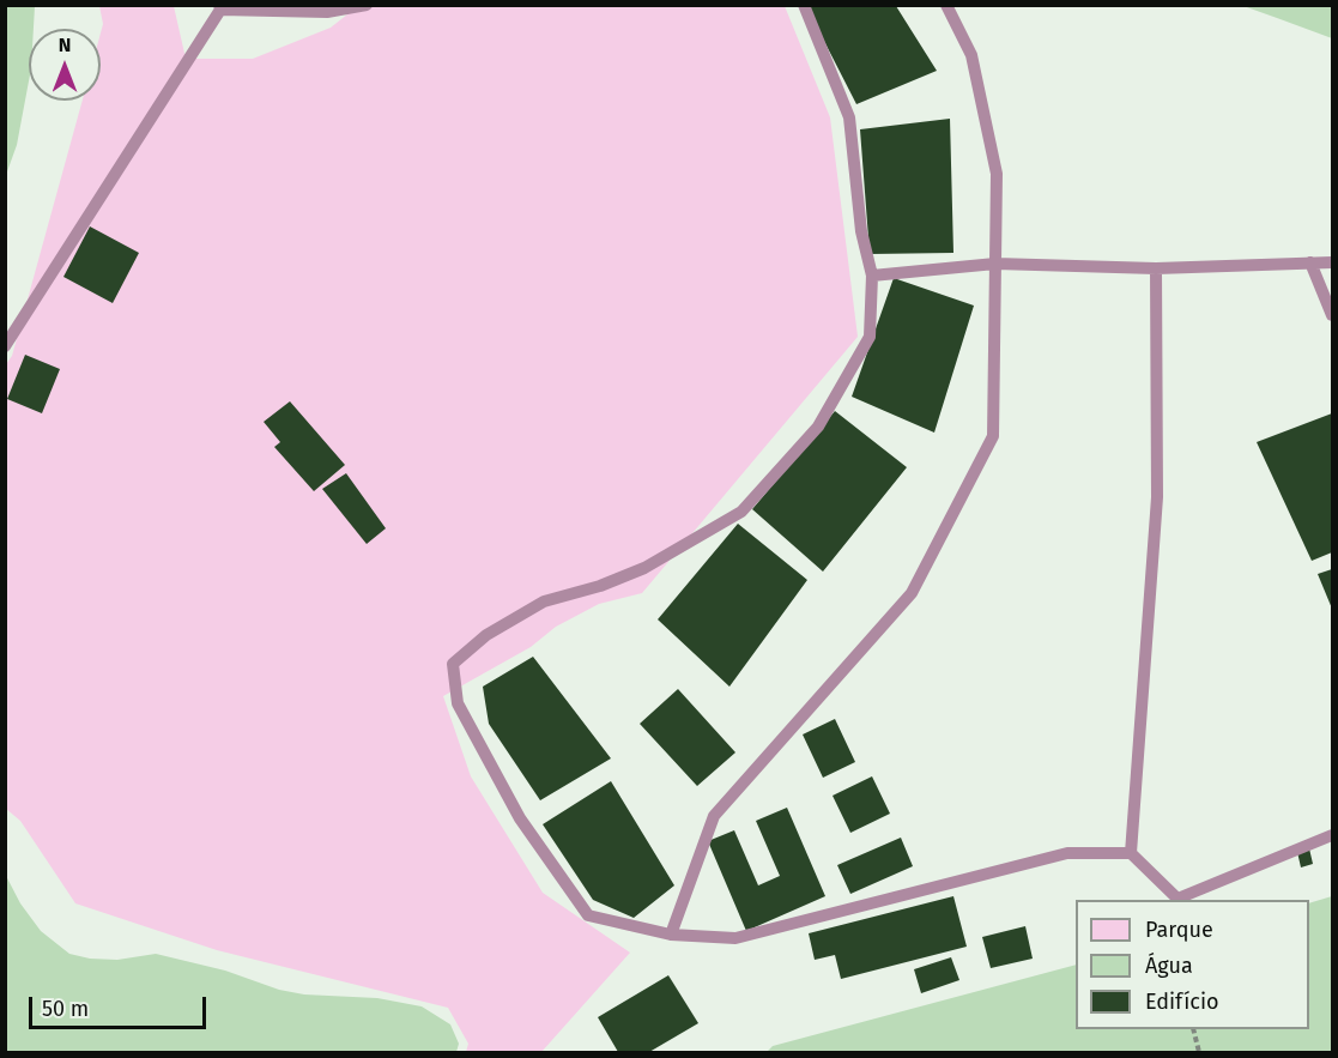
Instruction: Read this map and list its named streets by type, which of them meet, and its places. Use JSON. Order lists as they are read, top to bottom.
{
  "legend": ["Parque", "Água", "Edifício"],
  "scale_bar": "50 m",
  "north": "top"
}
